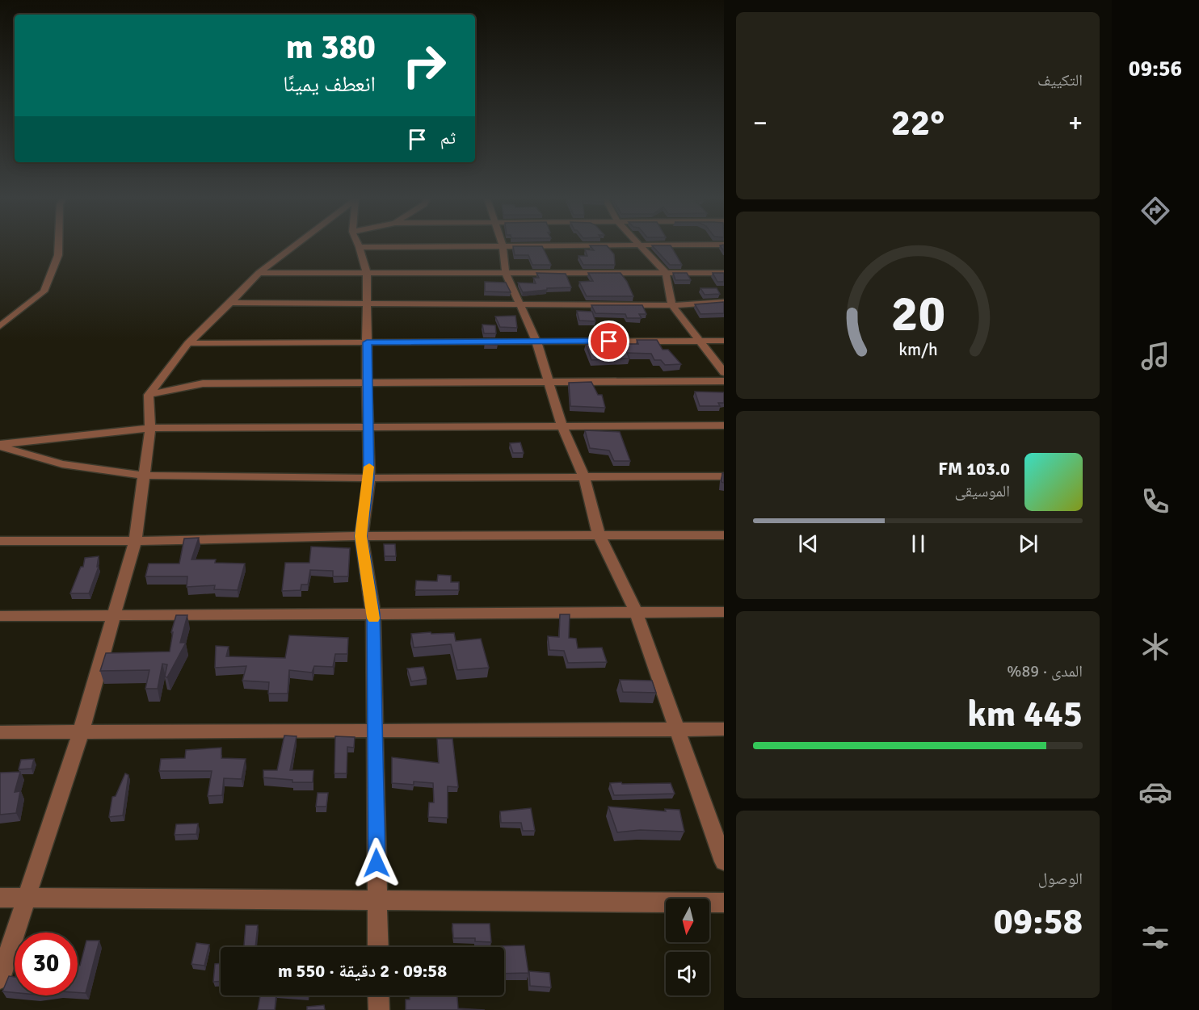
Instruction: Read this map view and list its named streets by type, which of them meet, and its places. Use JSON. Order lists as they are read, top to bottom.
{
  "north": "bottom",
  "page": {
    "tabs": "09:56",
    "tile": [
      "التكييف",
      ["المدى · 89%", "445 km"],
      ["الوصول", "09:58"]
    ],
    "turn": ["380 m", "انعطف يمينًا"],
    "heat": ["−", "22°", "+"],
    "then": "ثم",
    "song": ["103.0 FM", "الموسيقى"],
    "limit": "30",
    "trip": "09:58 · 2 دقيقة · 550 m",
    "gauge": ["20", "km/h"]
  }
}
